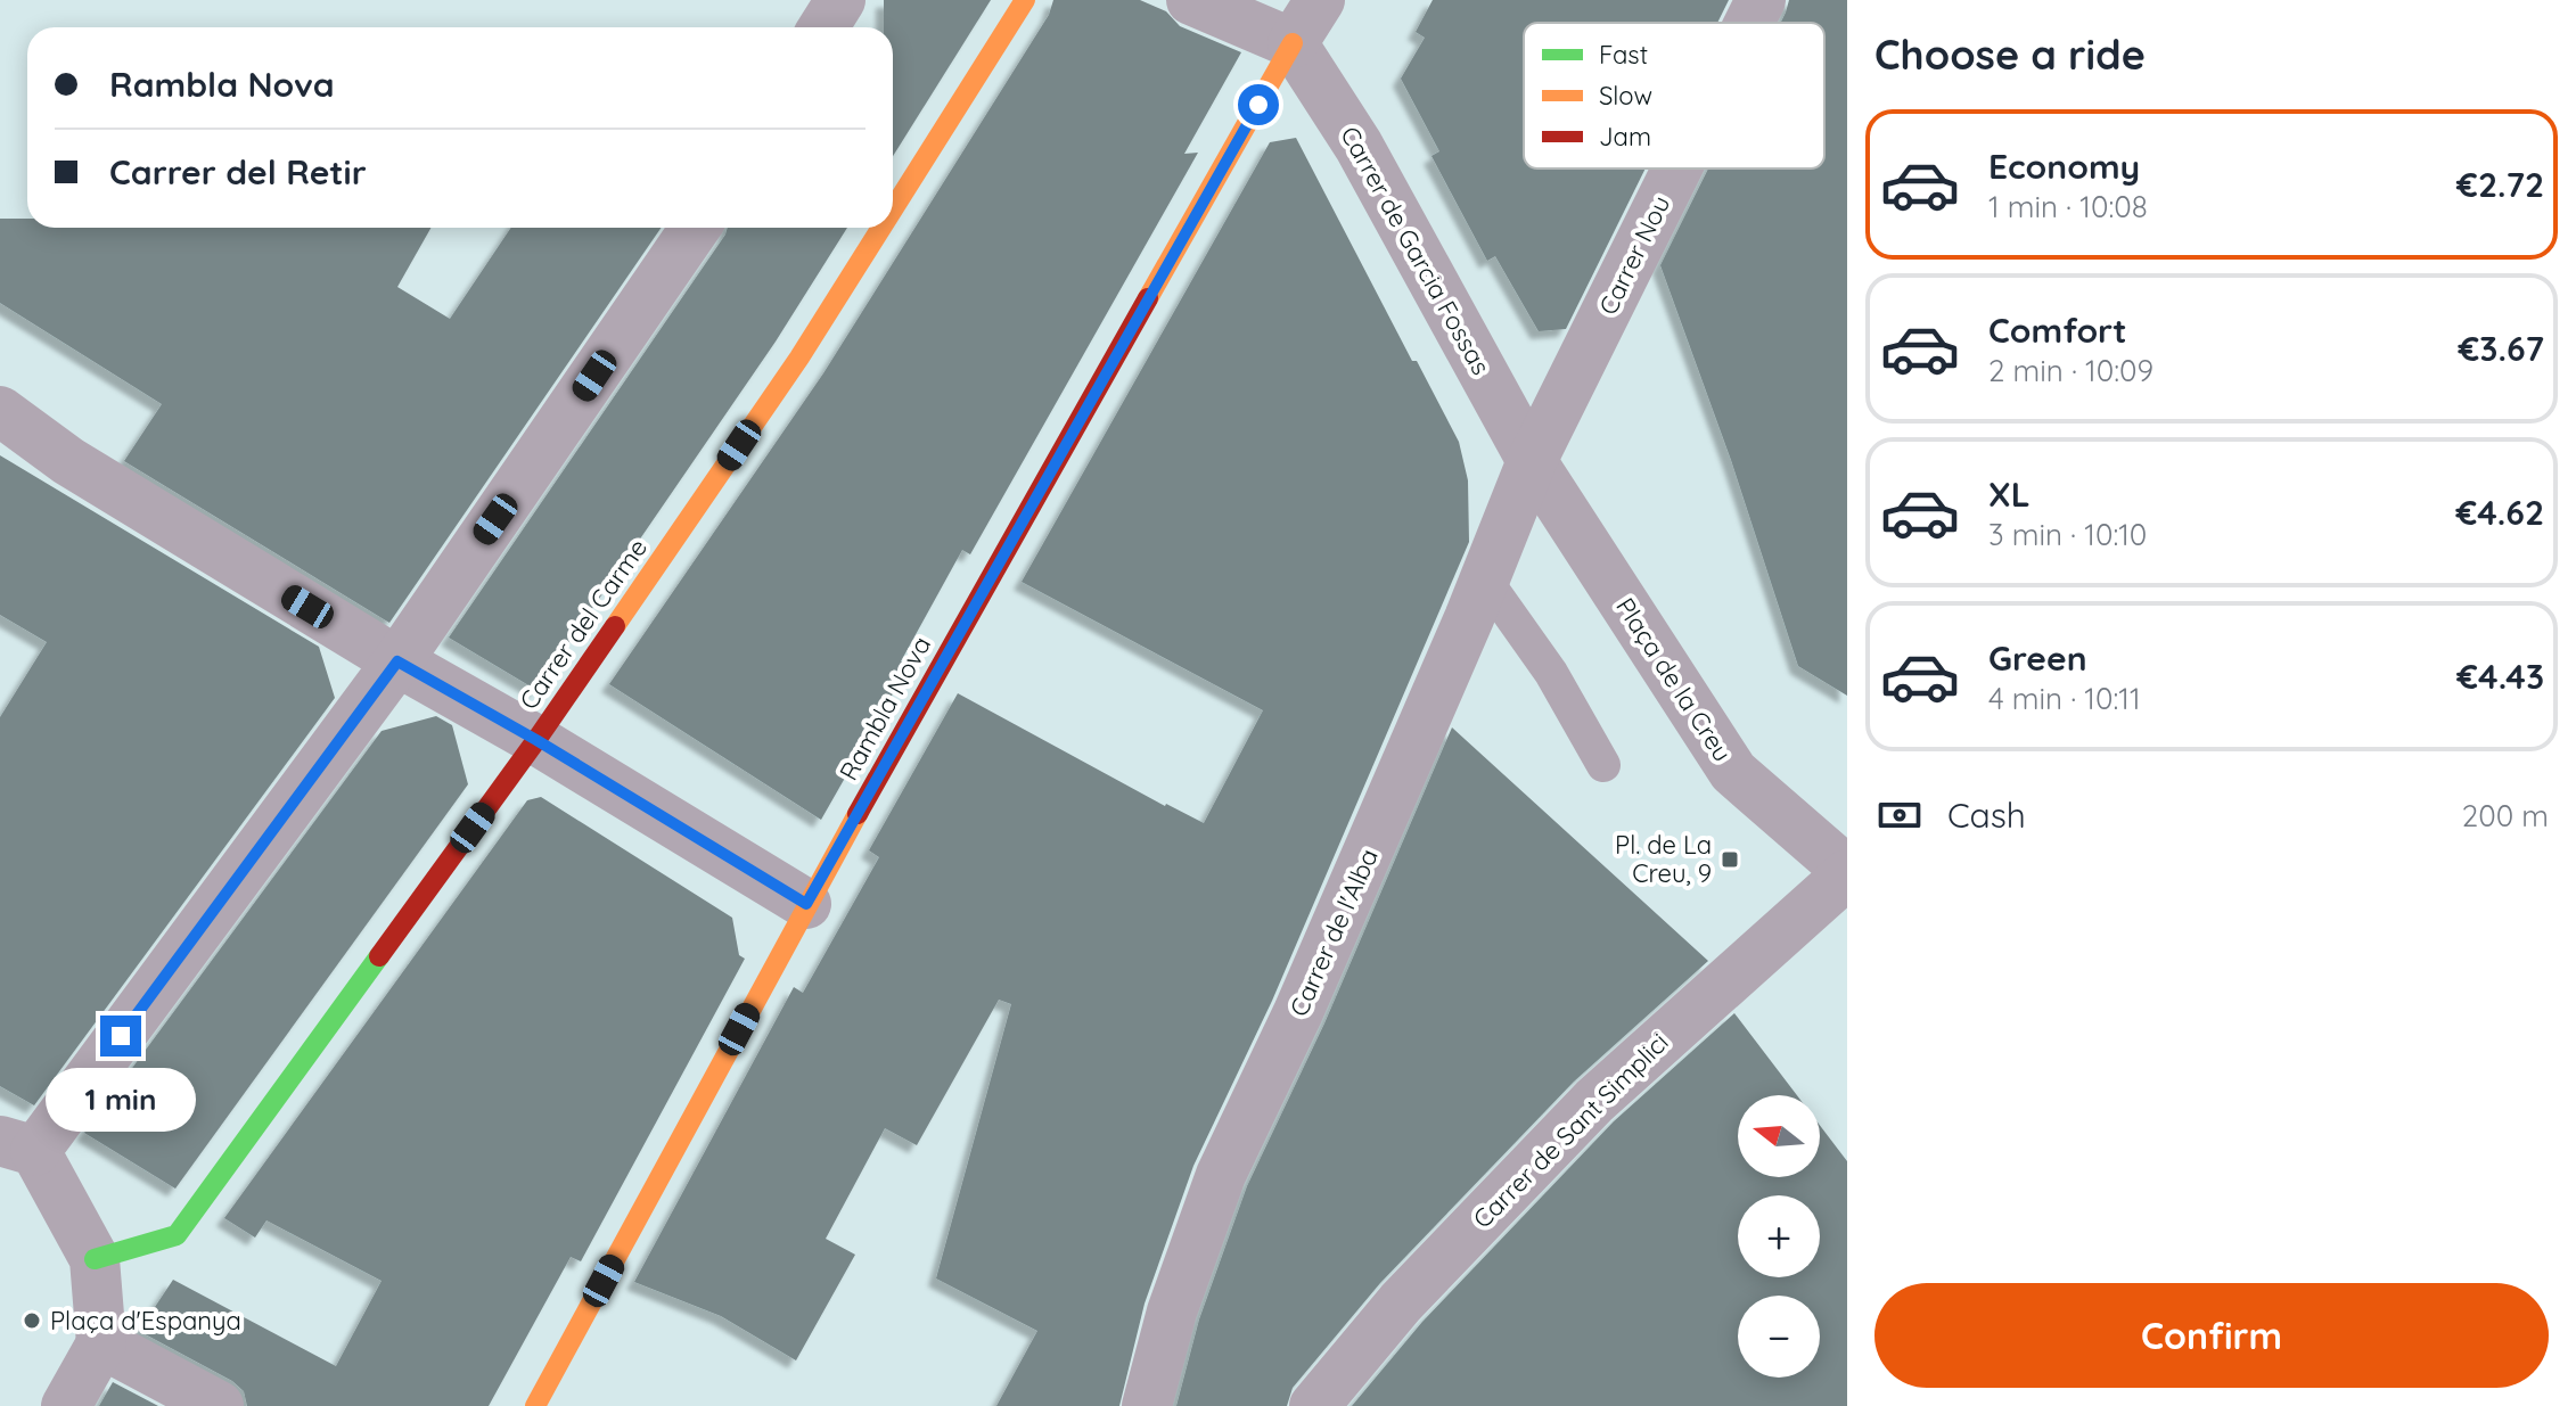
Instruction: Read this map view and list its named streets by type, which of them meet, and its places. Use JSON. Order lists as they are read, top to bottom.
{
  "streets": {
    "street": [
      "Carrer de Garcia Fossas",
      "Carrer Nou",
      "Carrer del Carme",
      "Plaça de la Creu",
      "Rambla Nova",
      "Carrer de l'Alba",
      "Carrer de Sant Simplici"
    ]
  },
  "crossings": [
    ["Carrer de Garcia Fossas", "Carrer Nou"],
    ["Carrer de Garcia Fossas", "Plaça de la Creu"],
    ["Carrer de Garcia Fossas", "Rambla Nova"],
    ["Carrer de Garcia Fossas", "Carrer de l'Alba"],
    ["Carrer Nou", "Plaça de la Creu"],
    ["Carrer Nou", "Carrer de l'Alba"],
    ["Plaça de la Creu", "Carrer de l'Alba"],
    ["Plaça de la Creu", "Carrer de Sant Simplici"]
  ],
  "places": {
    "transit": ["Pl. de La Creu, 9"],
    "other": ["Plaça d'Espanya"]
  },
  "legend": ["Fast", "Slow", "Jam"],
  "north": "left",
  "page": {
    "heading": "Choose a ride",
    "banner": ["Rambla Nova", "Carrer del Retir"],
    "list": [
      {
        "name": "Economy",
        "note": "1 min · 10:08",
        "value": "€2.72"
      },
      {
        "name": "Comfort",
        "note": "2 min · 10:09",
        "value": "€3.67"
      },
      {
        "name": "XL",
        "note": "3 min · 10:10",
        "value": "€4.62"
      },
      {
        "name": "Green",
        "note": "4 min · 10:11",
        "value": "€4.43"
      }
    ],
    "pay": ["Cash", "200 m"],
    "bubble": "1 min",
    "map_buttons": ["+", "−"],
    "buttons": "Confirm"
  }
}
